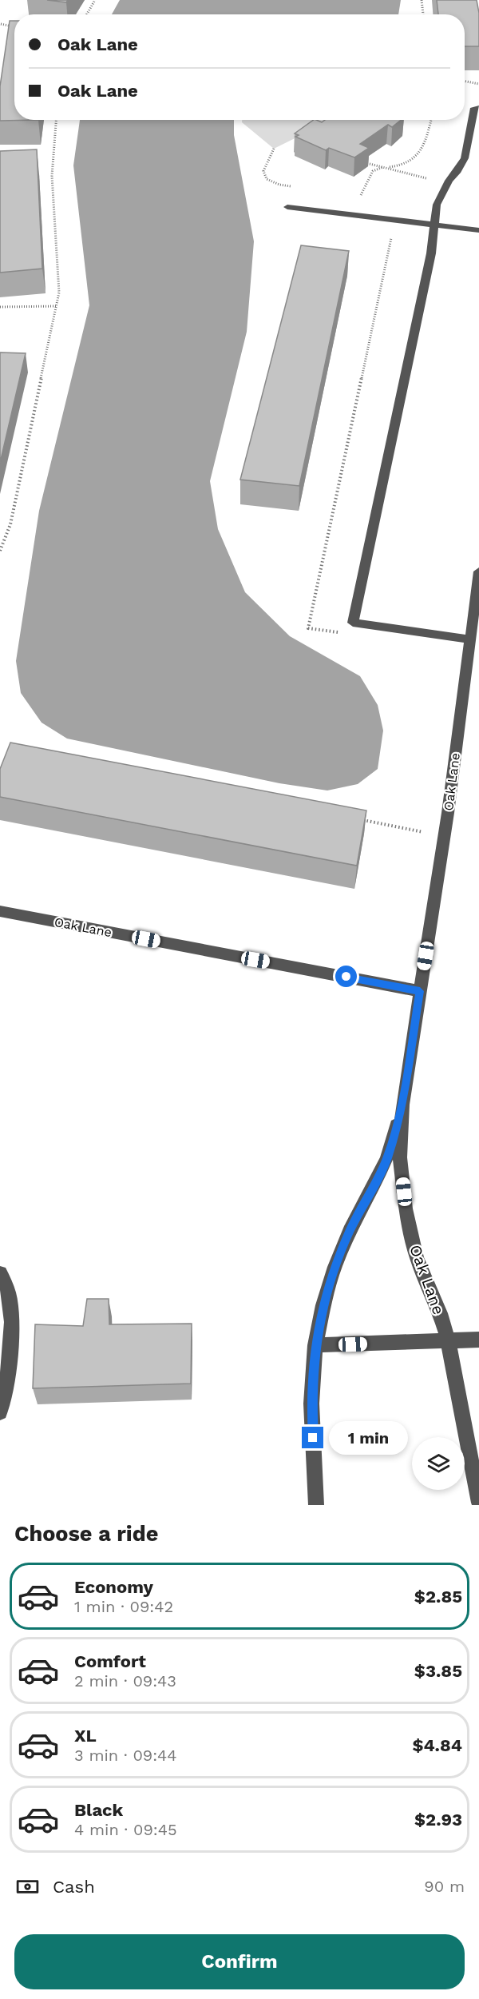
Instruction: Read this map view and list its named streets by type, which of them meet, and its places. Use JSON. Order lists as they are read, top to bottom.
{
  "streets": {
    "street": ["Oak Lane"]
  },
  "page": {
    "banner": ["Oak Lane", "Oak Lane"],
    "bubble": "1 min",
    "heading": "Choose a ride",
    "list": [
      {
        "name": "Economy",
        "note": "1 min · 09:42",
        "value": "$2.85"
      },
      {
        "name": "Comfort",
        "note": "2 min · 09:43",
        "value": "$3.85"
      },
      {
        "name": "XL",
        "note": "3 min · 09:44",
        "value": "$4.84"
      },
      {
        "name": "Black",
        "note": "4 min · 09:45",
        "value": "$2.93"
      }
    ],
    "pay": ["Cash", "90 m"],
    "buttons": "Confirm"
  }
}
